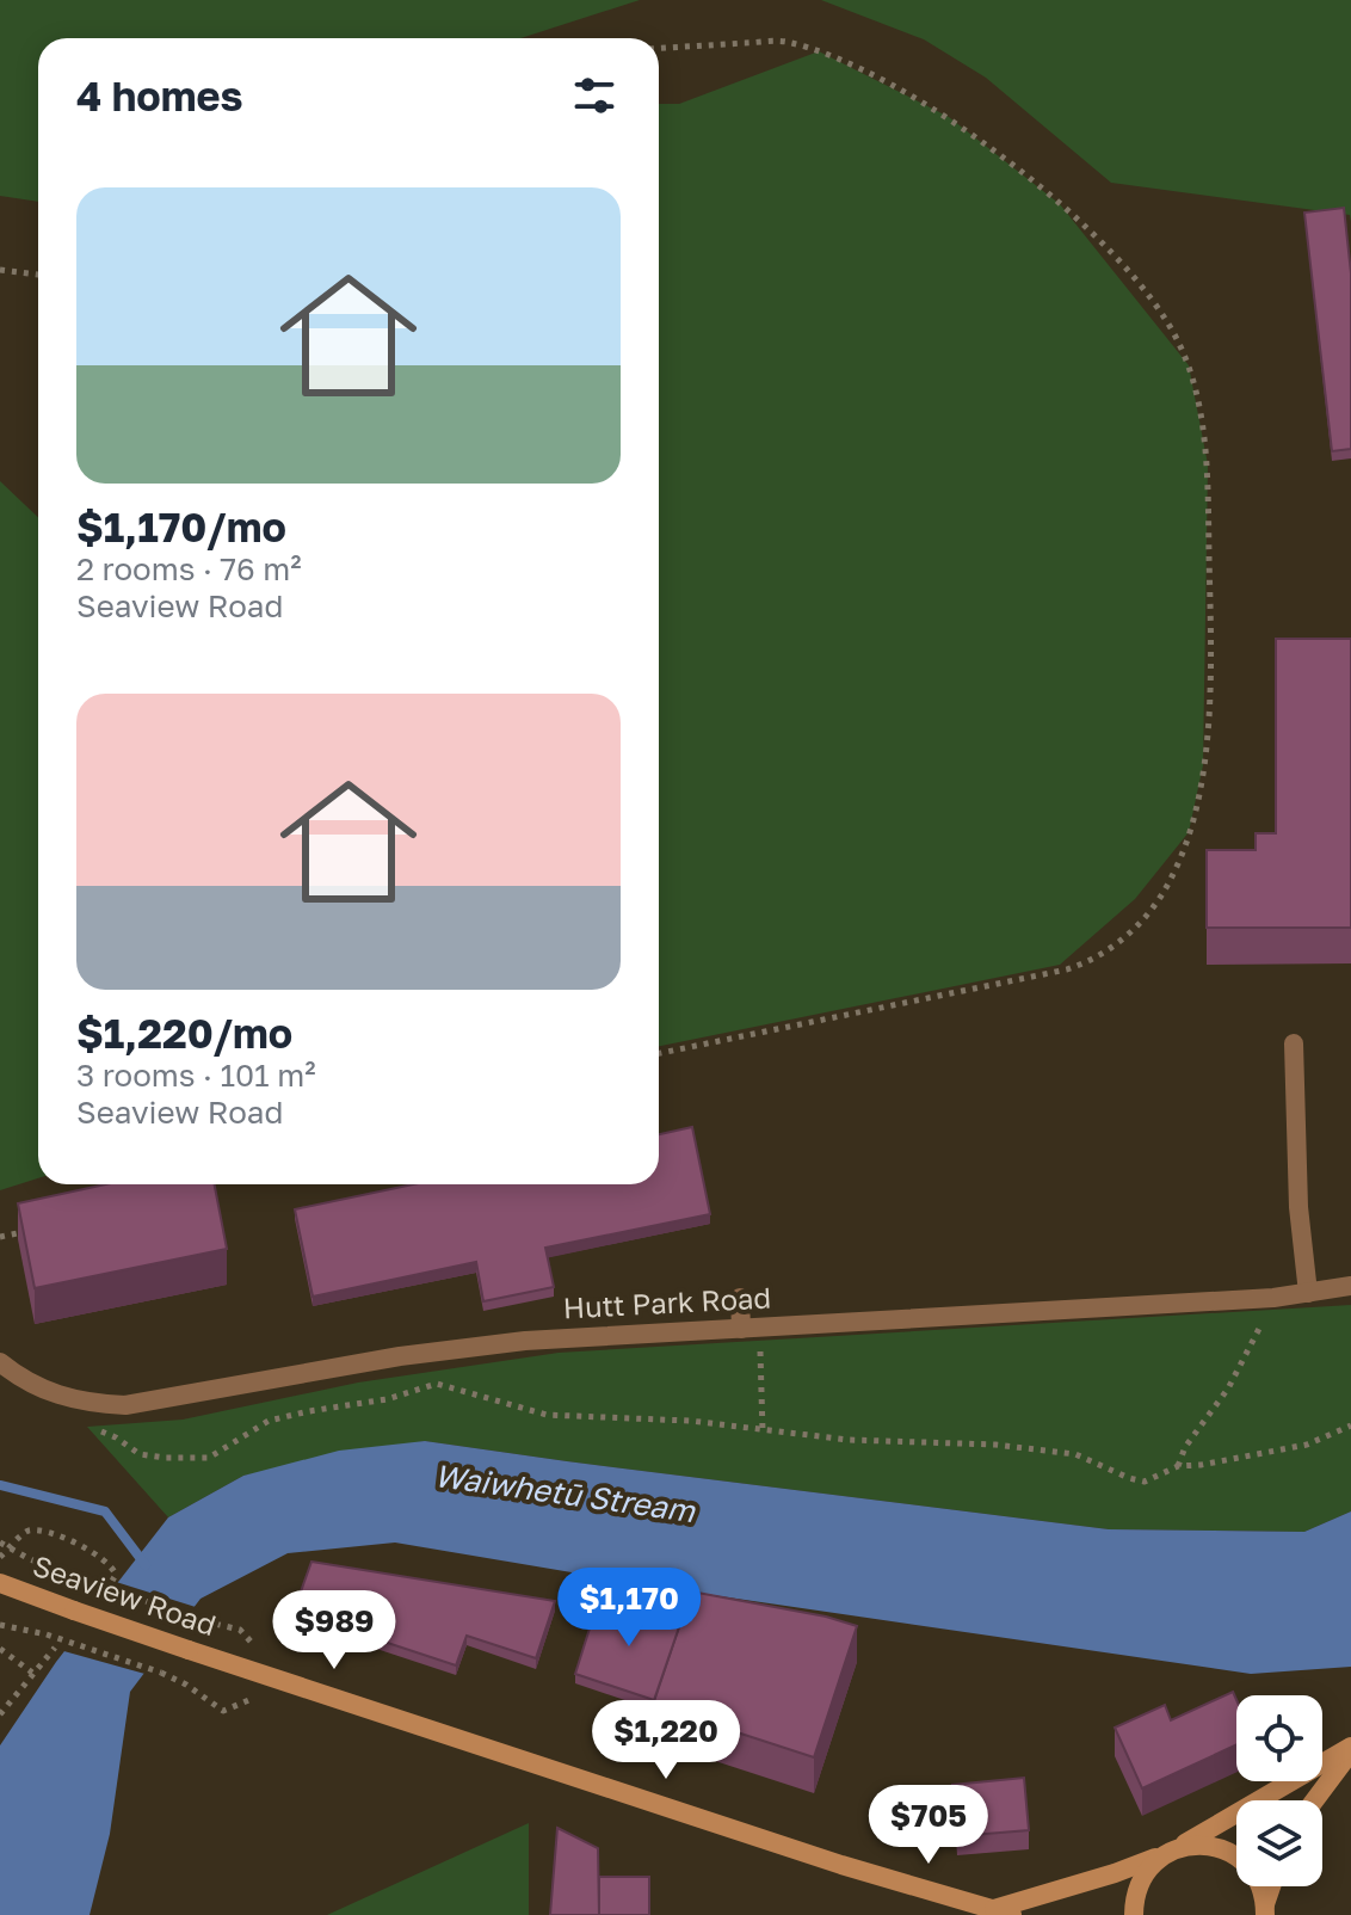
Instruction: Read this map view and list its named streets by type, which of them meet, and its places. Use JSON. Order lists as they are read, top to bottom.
{
  "streets": {
    "main road": ["Seaview Road"],
    "street": ["Hutt Park Road"]
  },
  "water": ["Waiwhetū Stream"],
  "page": {
    "heading": "4 homes",
    "list": [
      {
        "name": "$1,170/mo",
        "note": "2 rooms · 76 m² · Seaview Road"
      },
      {
        "name": "$1,220/mo",
        "note": "3 rooms · 101 m² · Seaview Road"
      }
    ],
    "price": [
      "$1,170",
      "$989",
      "$1,220",
      "$705"
    ]
  }
}
